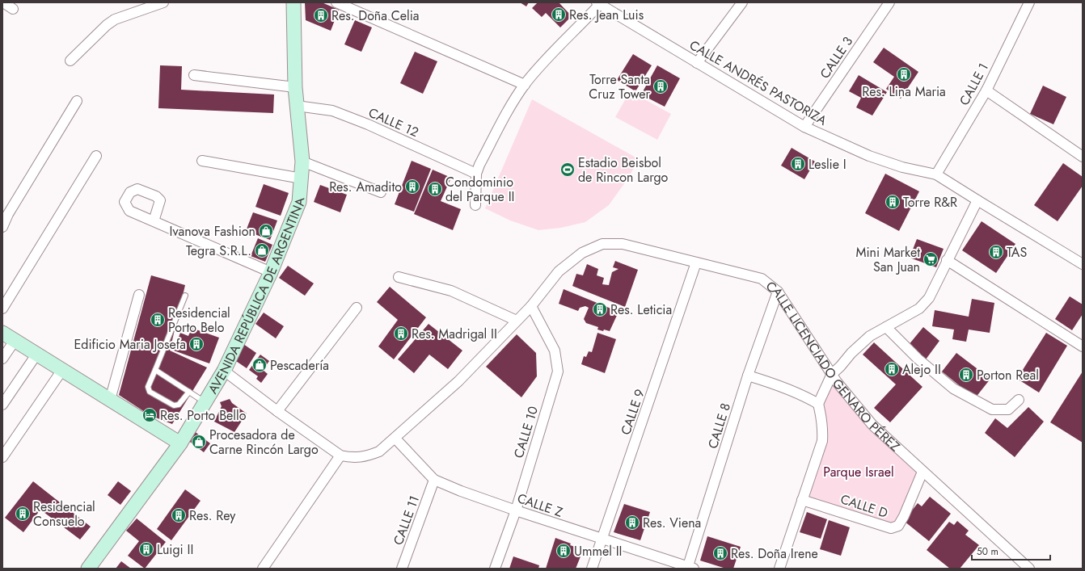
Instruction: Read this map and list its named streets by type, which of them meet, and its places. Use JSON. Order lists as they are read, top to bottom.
{
  "streets": {
    "main road": ["AVENIDA REPÚBLICA DE ARGENTINA"],
    "street": [
      "CALLE 3",
      "CALLE ANDRÉS PASTORIZA",
      "CALLE 1",
      "CALLE 12",
      "CALLE LICENCIADO GENARO PÉREZ",
      "CALLE 9",
      "CALLE 8",
      "CALLE 10",
      "CALLE Z",
      "CALLE D",
      "CALLE 11"
    ]
  },
  "crossings": [
    ["CALLE 3", "CALLE ANDRÉS PASTORIZA"],
    ["CALLE ANDRÉS PASTORIZA", "CALLE 1"],
    ["CALLE 12", "AVENIDA REPÚBLICA DE ARGENTINA"],
    ["AVENIDA REPÚBLICA DE ARGENTINA", "CALLE LICENCIADO GENARO PÉREZ"],
    ["CALLE LICENCIADO GENARO PÉREZ", "CALLE 9"],
    ["CALLE LICENCIADO GENARO PÉREZ", "CALLE 8"],
    ["CALLE LICENCIADO GENARO PÉREZ", "CALLE 10"],
    ["CALLE LICENCIADO GENARO PÉREZ", "CALLE Z"],
    ["CALLE LICENCIADO GENARO PÉREZ", "CALLE D"],
    ["CALLE 9", "CALLE Z"],
    ["CALLE 8", "CALLE Z"],
    ["CALLE 10", "CALLE Z"],
    ["CALLE Z", "CALLE 11"]
  ],
  "parks": ["Parque Israel"],
  "places": {
    "building": [
      "Res. Jean Luis",
      "Res. Doña Celia",
      "Res. Lina Maria",
      "Torre Santa Cruz Tower",
      "Leslie I",
      "Res. Amadito",
      "Condominio del Parque II",
      "Torre R&R",
      "TAS",
      "Res. Leticia",
      "Residencial Porto Belo",
      "Res. Madrigal II",
      "Edificio Maria Josefa",
      "Alejo II",
      "Porton Real",
      "Residencial Consuelo",
      "Res. Rey",
      "Res. Viena",
      "Luigi II",
      "Ummel II",
      "Res. Doña Irene"
    ],
    "sports": ["Estadio Beisbol de Rincon Largo"],
    "shop": [
      "Ivanova Fashion",
      "Tegra S.R.L.",
      "Pescadería",
      "Procesadora de Carne Rincón Largo"
    ],
    "supermarket": ["Mini Market San Juan"],
    "hotel": ["Res. Porto Bello"]
  },
  "scale_bar": "50 m"
}
